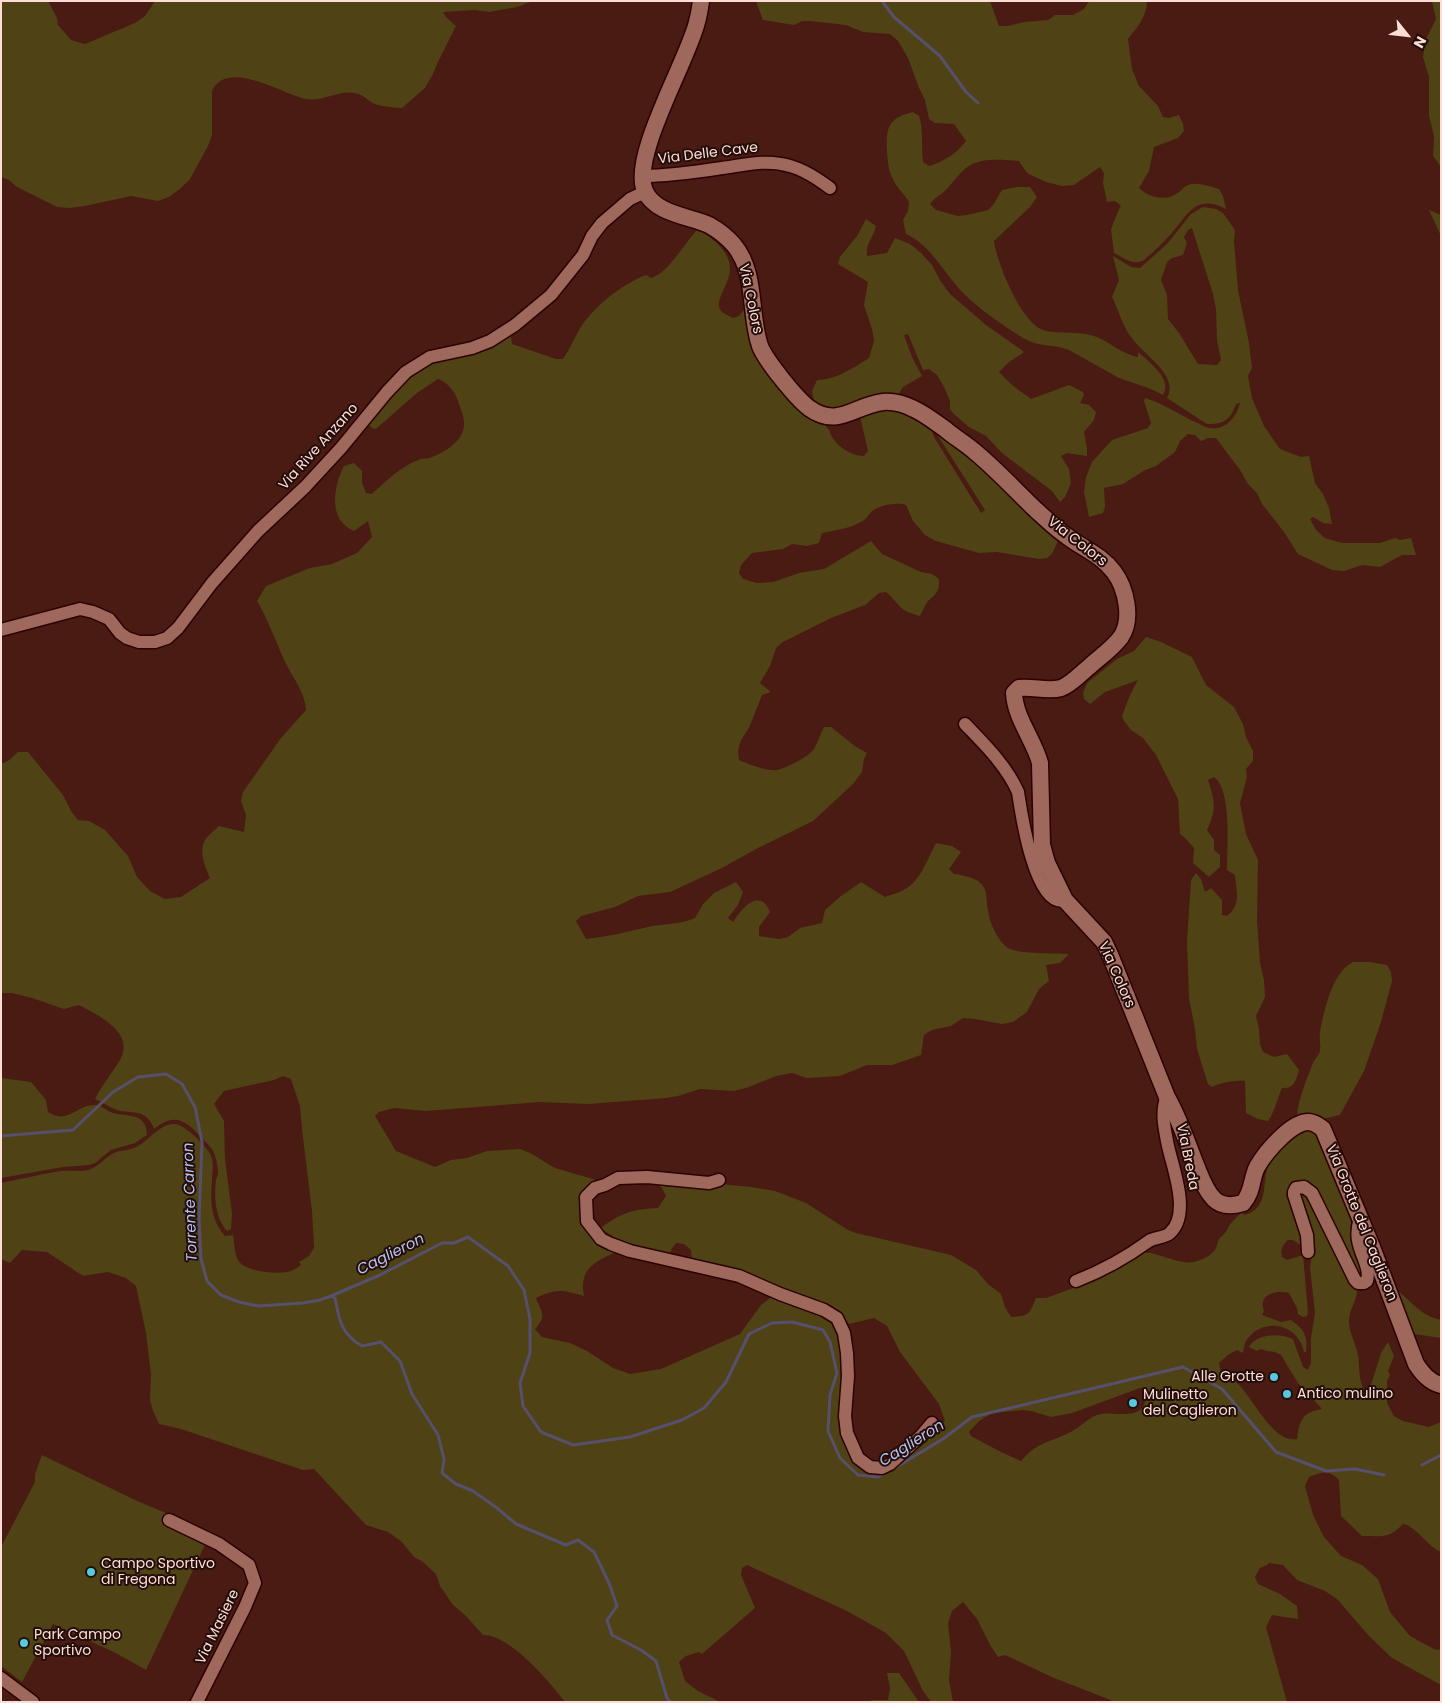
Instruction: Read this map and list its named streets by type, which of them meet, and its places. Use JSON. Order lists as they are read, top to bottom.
{
  "streets": {
    "street": [
      "Via Delle Cave",
      "Via Colors",
      "Via Rive Anzano",
      "Via Breda",
      "Via Grotte del Caglieron",
      "Via Masiere"
    ]
  },
  "crossings": [
    ["Via Colors", "Via Rive Anzano"],
    ["Via Colors", "Via Breda"],
    ["Via Colors", "Via Grotte del Caglieron"]
  ],
  "water": ["Torrente Carron", "Caglieron"],
  "places": [
    "Alle Grotte",
    "Antico mulino",
    "Mulinetto del Caglieron",
    "Campo Sportivo di Fregona",
    "Park Campo Sportivo"
  ],
  "north": "bottom right"
}
